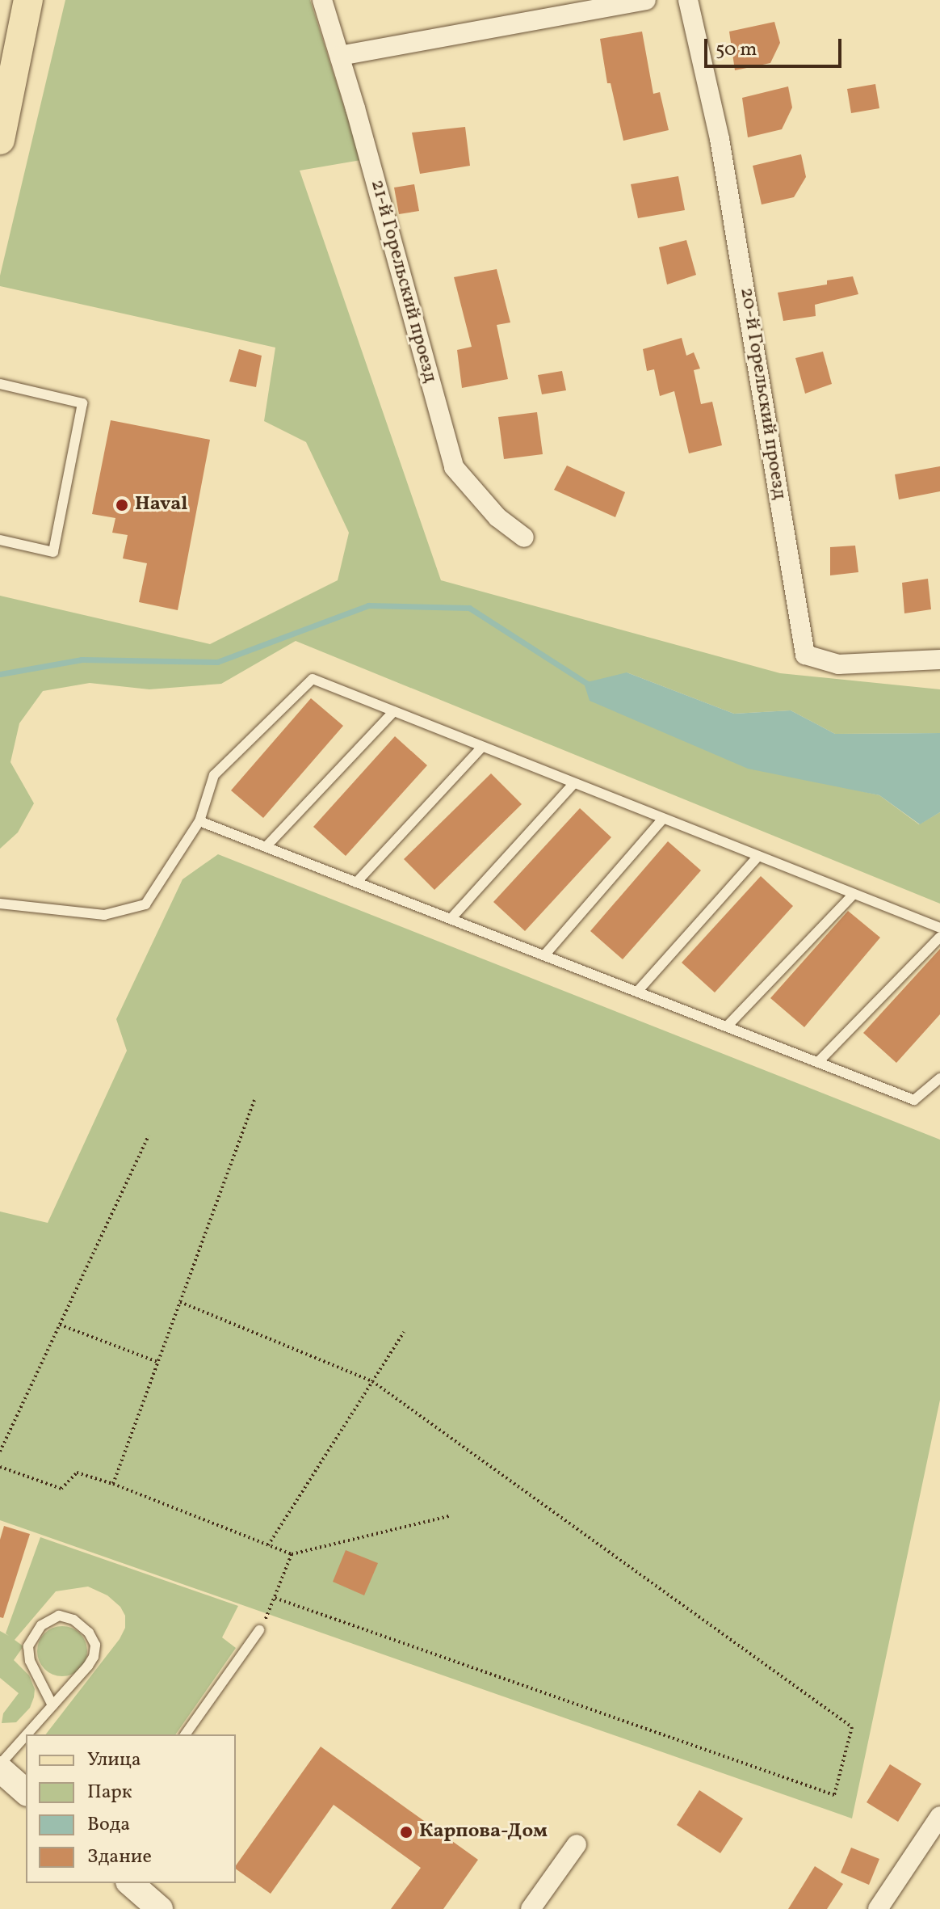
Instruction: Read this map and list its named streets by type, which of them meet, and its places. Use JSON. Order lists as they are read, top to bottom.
{
  "streets": {
    "street": ["21-й Горельский проезд", "20-й Горельский проезд"]
  },
  "places": ["Haval", "Карпова-Дом"],
  "legend": [
    "Улица",
    "Парк",
    "Вода",
    "Здание"
  ],
  "scale_bar": "50 m"
}
